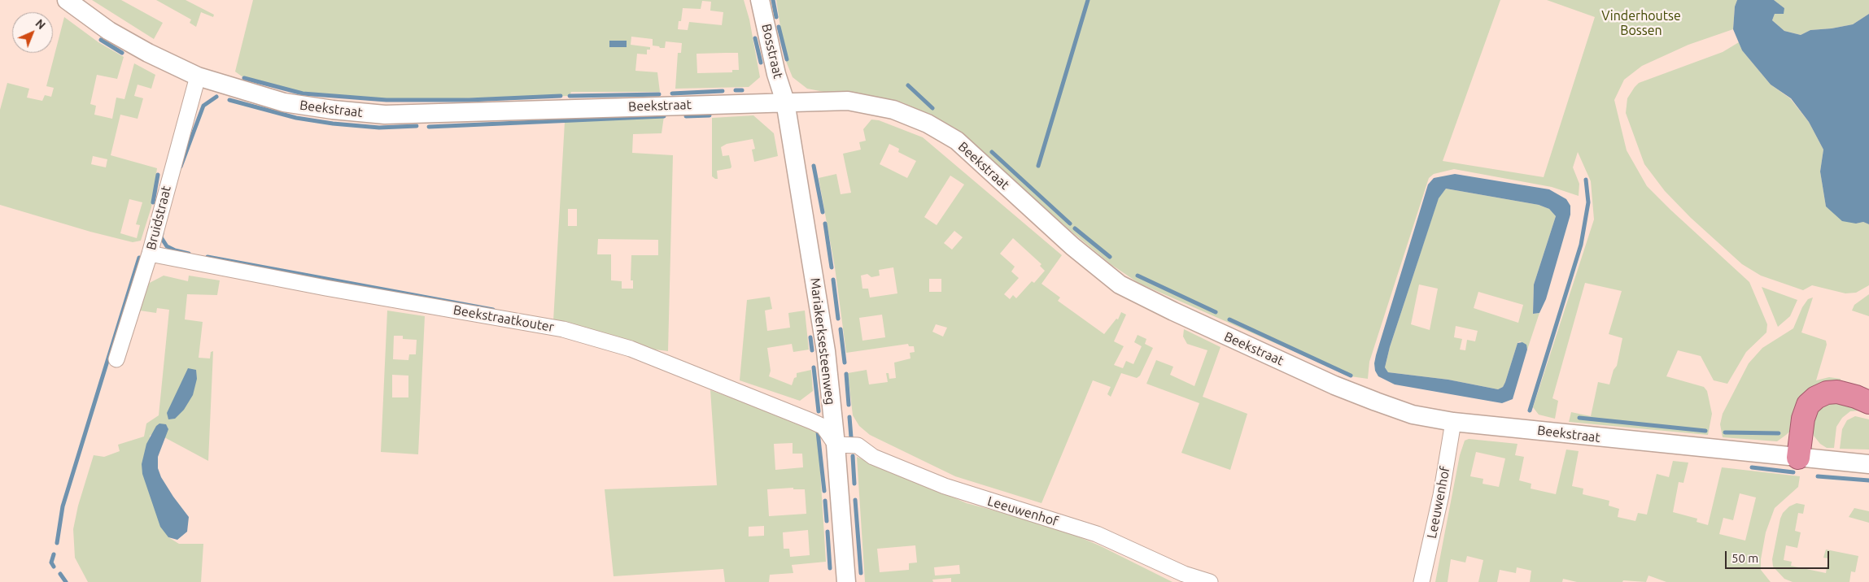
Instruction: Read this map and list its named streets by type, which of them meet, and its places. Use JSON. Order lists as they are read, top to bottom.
{
  "streets": {
    "street": [
      "Bosstraat",
      "Beekstraat",
      "Bruidstraat",
      "Beekstraatkouter",
      "Mariakerksesteenweg",
      "Leeuwenhof"
    ]
  },
  "crossings": [
    ["Bosstraat", "Beekstraat"],
    ["Bosstraat", "Mariakerksesteenweg"],
    ["Beekstraat", "Bruidstraat"],
    ["Beekstraat", "Mariakerksesteenweg"],
    ["Beekstraat", "Leeuwenhof"],
    ["Bruidstraat", "Beekstraatkouter"],
    ["Beekstraatkouter", "Mariakerksesteenweg"],
    ["Beekstraatkouter", "Leeuwenhof"],
    ["Mariakerksesteenweg", "Leeuwenhof"]
  ],
  "parks": ["Vinderhoutse Bossen"],
  "scale_bar": "50 m",
  "north": "top right"
}
